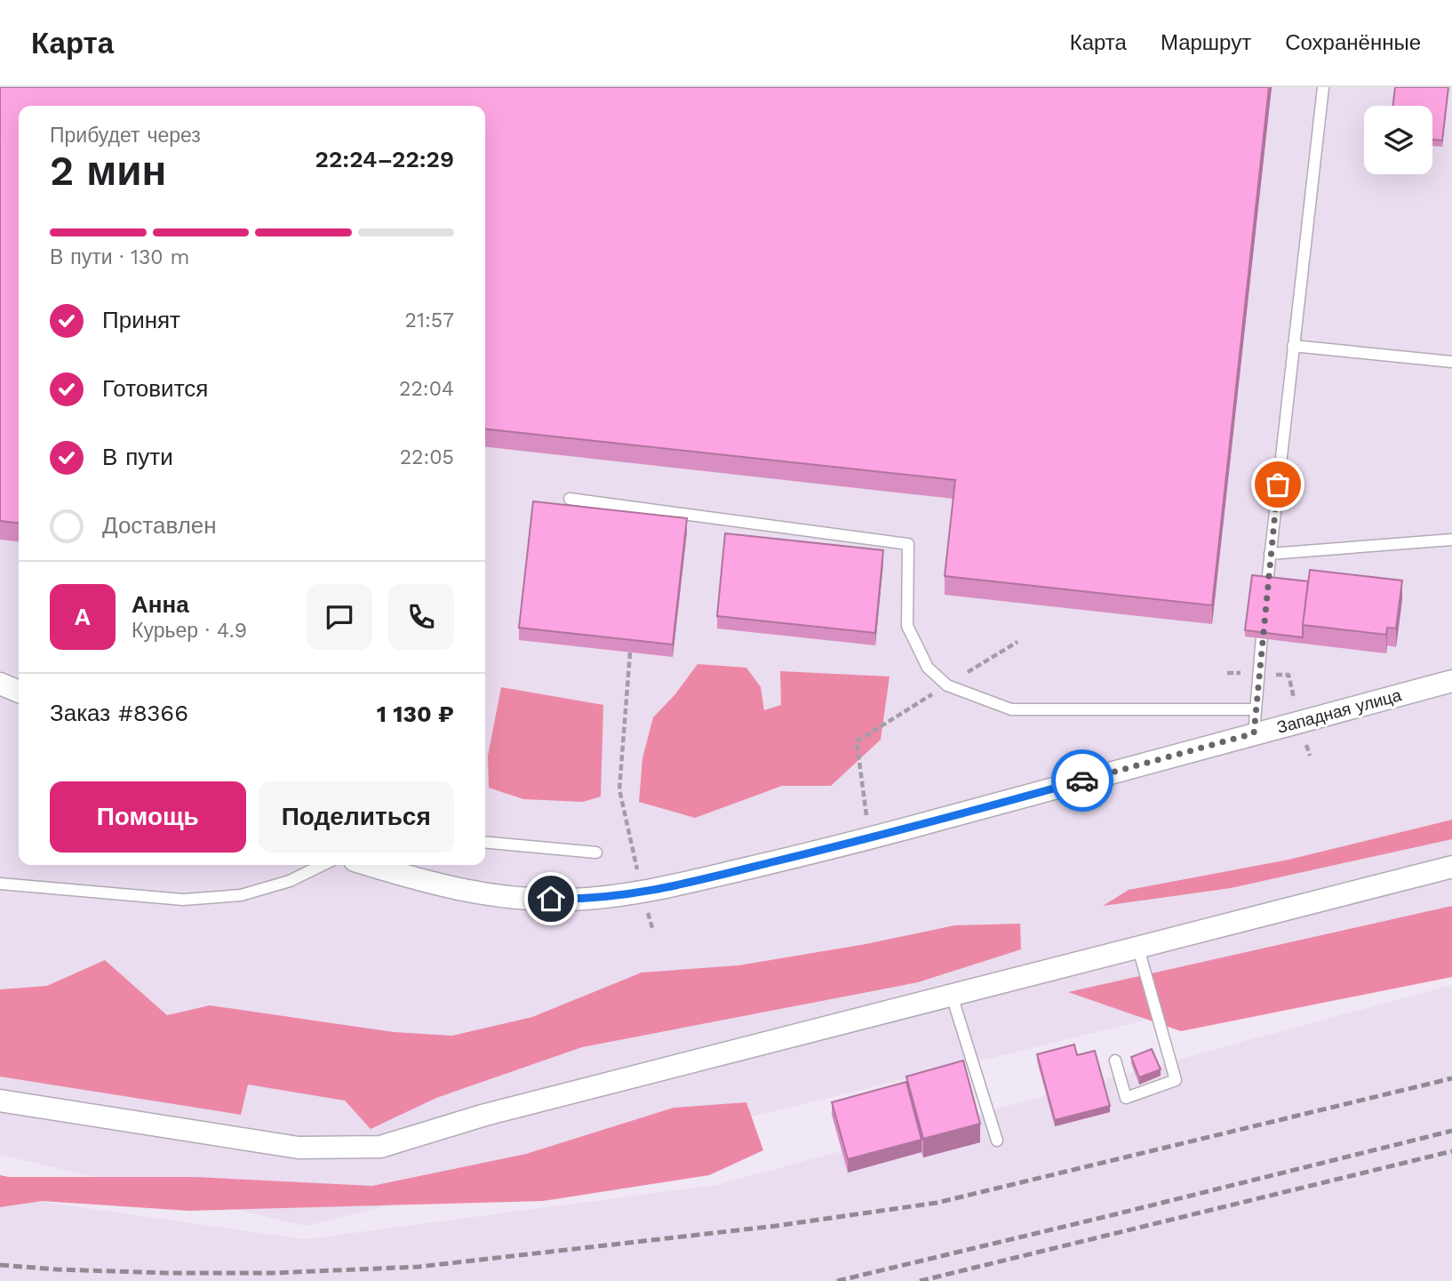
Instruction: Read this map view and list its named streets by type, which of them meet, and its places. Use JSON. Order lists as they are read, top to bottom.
{
  "streets": {
    "street": ["Западная улица"]
  },
  "page": {
    "header": "Карта",
    "nav": ["Карта", "Маршрут", "Сохранённые"],
    "heading": ["2 мин", "Прибудет через", "22:24–22:29"],
    "panel": [
      "Анна",
      "Курьер · 4.9",
      "Заказ #8366",
      "1 130 ₽"
    ],
    "bar": "В пути · 130 m",
    "list": [
      ["Принят", "21:57"],
      ["Готовится", "22:04"],
      ["В пути", "22:05"],
      "Доставлен"
    ],
    "round": "А",
    "buttons": ["Помощь", "Поделиться"]
  }
}
